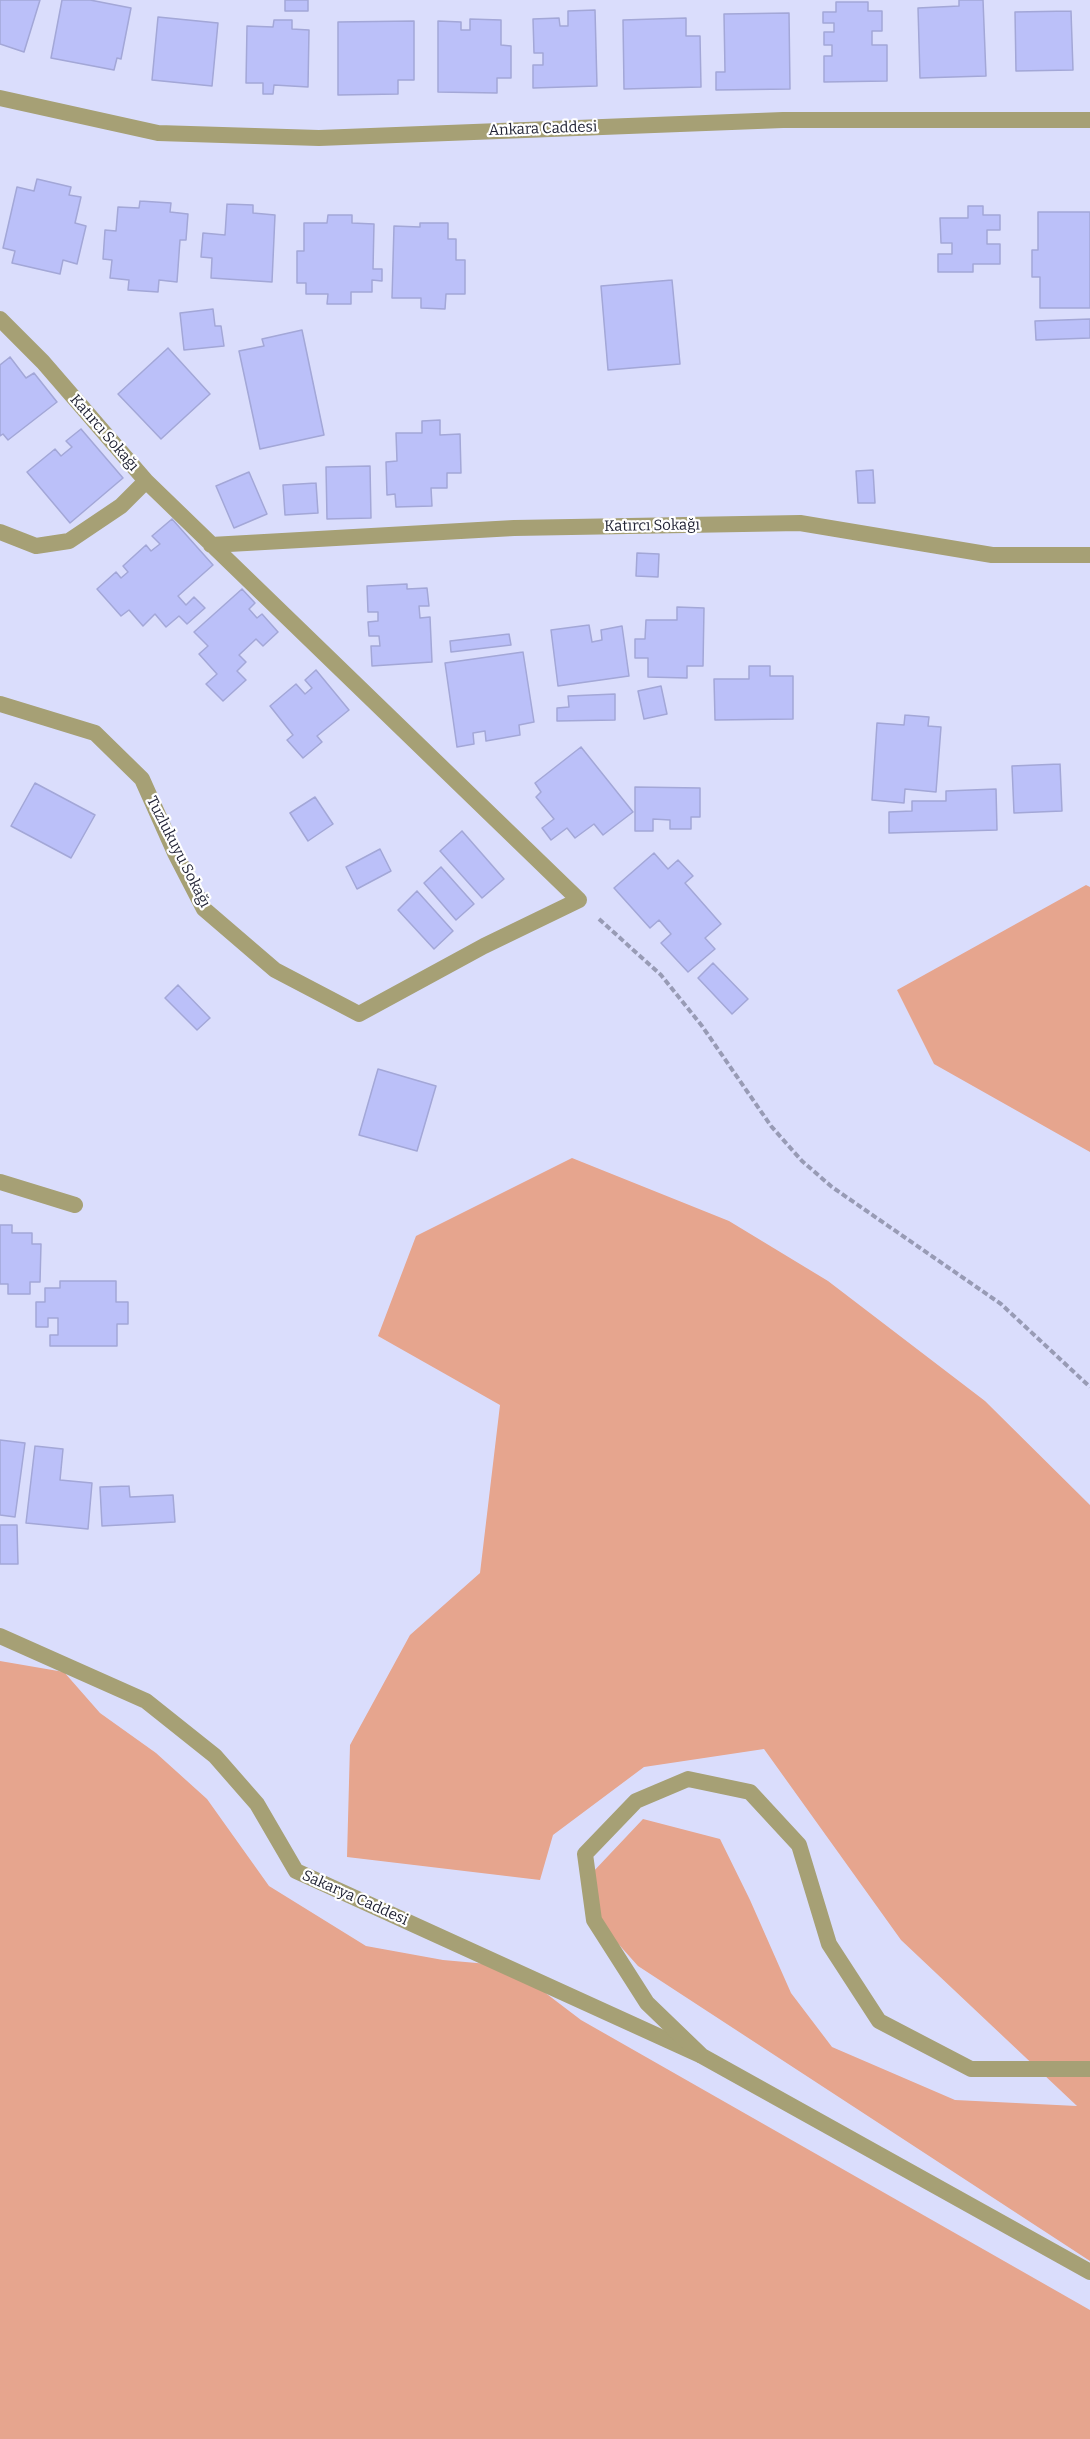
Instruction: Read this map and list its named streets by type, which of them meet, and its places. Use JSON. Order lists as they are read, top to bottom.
{
  "streets": {
    "street": [
      "Ankara Caddesi",
      "Katırcı Sokağı",
      "Tuzlukuyu Sokağı",
      "Sakarya Caddesi"
    ]
  },
  "crossings": [
    ["Katırcı Sokağı", "Tuzlukuyu Sokağı"]
  ]
}
